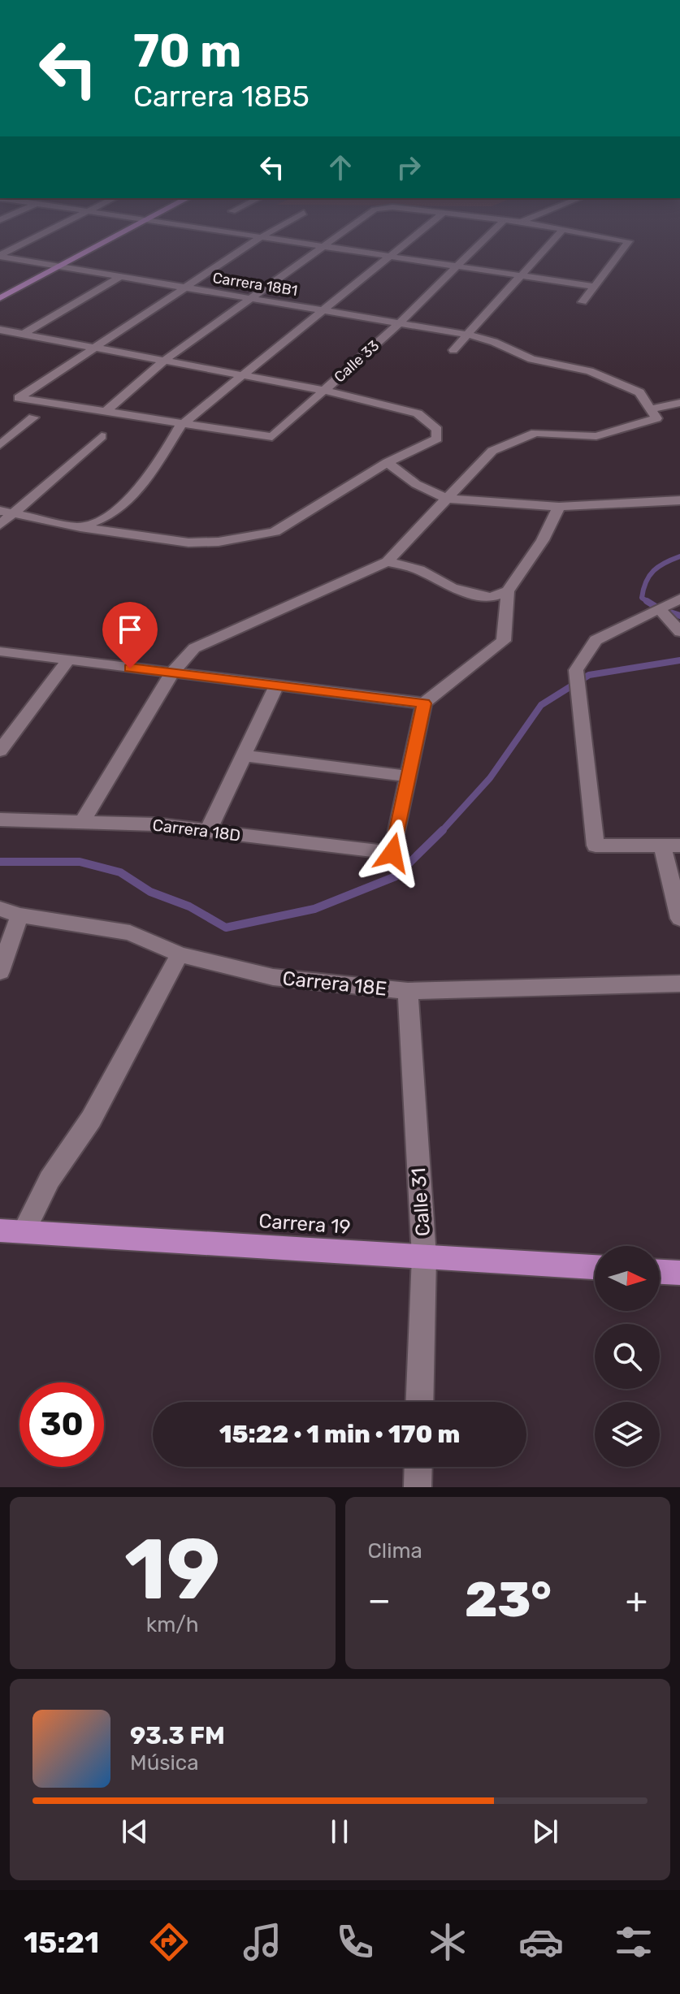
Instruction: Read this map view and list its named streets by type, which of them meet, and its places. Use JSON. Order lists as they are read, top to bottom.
{
  "streets": {
    "main road": ["Carrera 19"],
    "street": [
      "Carrera 18B1",
      "Calle 33",
      "Carrera 18D",
      "Carrera 18E",
      "Calle 31"
    ]
  },
  "crossings": [
    ["Carrera 18B1", "Calle 33"],
    ["Carrera 18E", "Calle 31"],
    ["Calle 31", "Carrera 19"]
  ],
  "north": "right",
  "page": {
    "turn": ["70 m", "Carrera 18B5"],
    "limit": "30",
    "trip": "15:22 · 1 min · 170 m",
    "tile": [
      ["19", "km/h"],
      "Clima"
    ],
    "heat": ["−", "23°", "+"],
    "song": ["93.3 FM", "Música"],
    "tabs": "15:21"
  }
}
